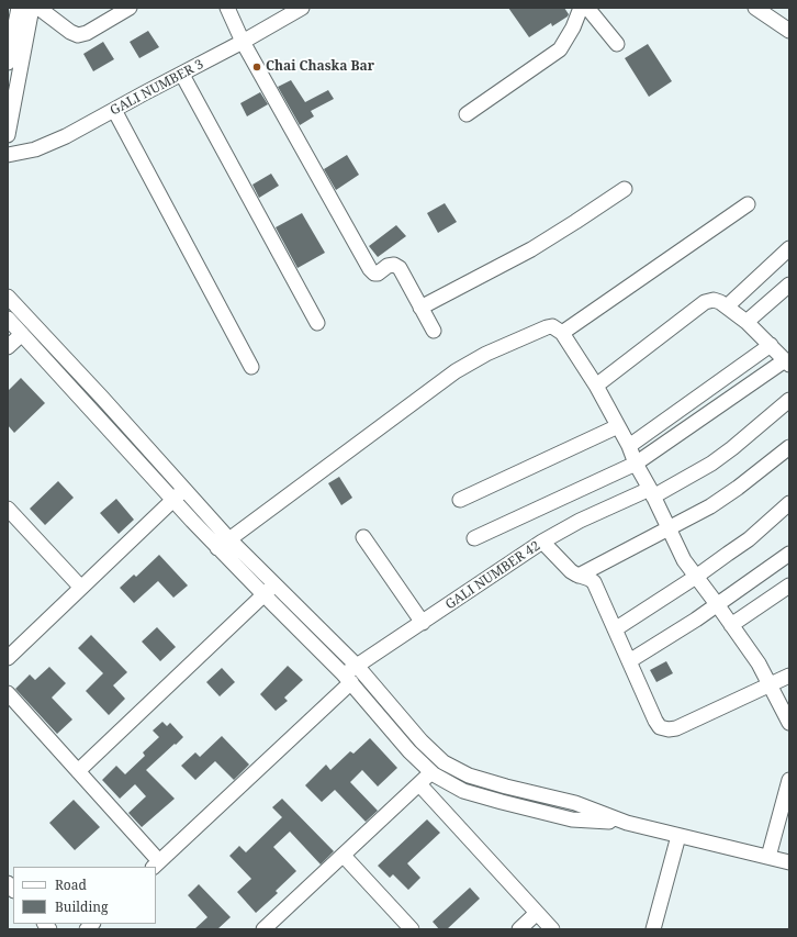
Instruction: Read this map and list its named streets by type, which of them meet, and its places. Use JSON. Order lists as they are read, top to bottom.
{
  "streets": {
    "street": ["GALI NUMBER 3", "GALI NUMBER 42"]
  },
  "places": ["Chai Chaska Bar"],
  "legend": ["Road", "Building"]
}
